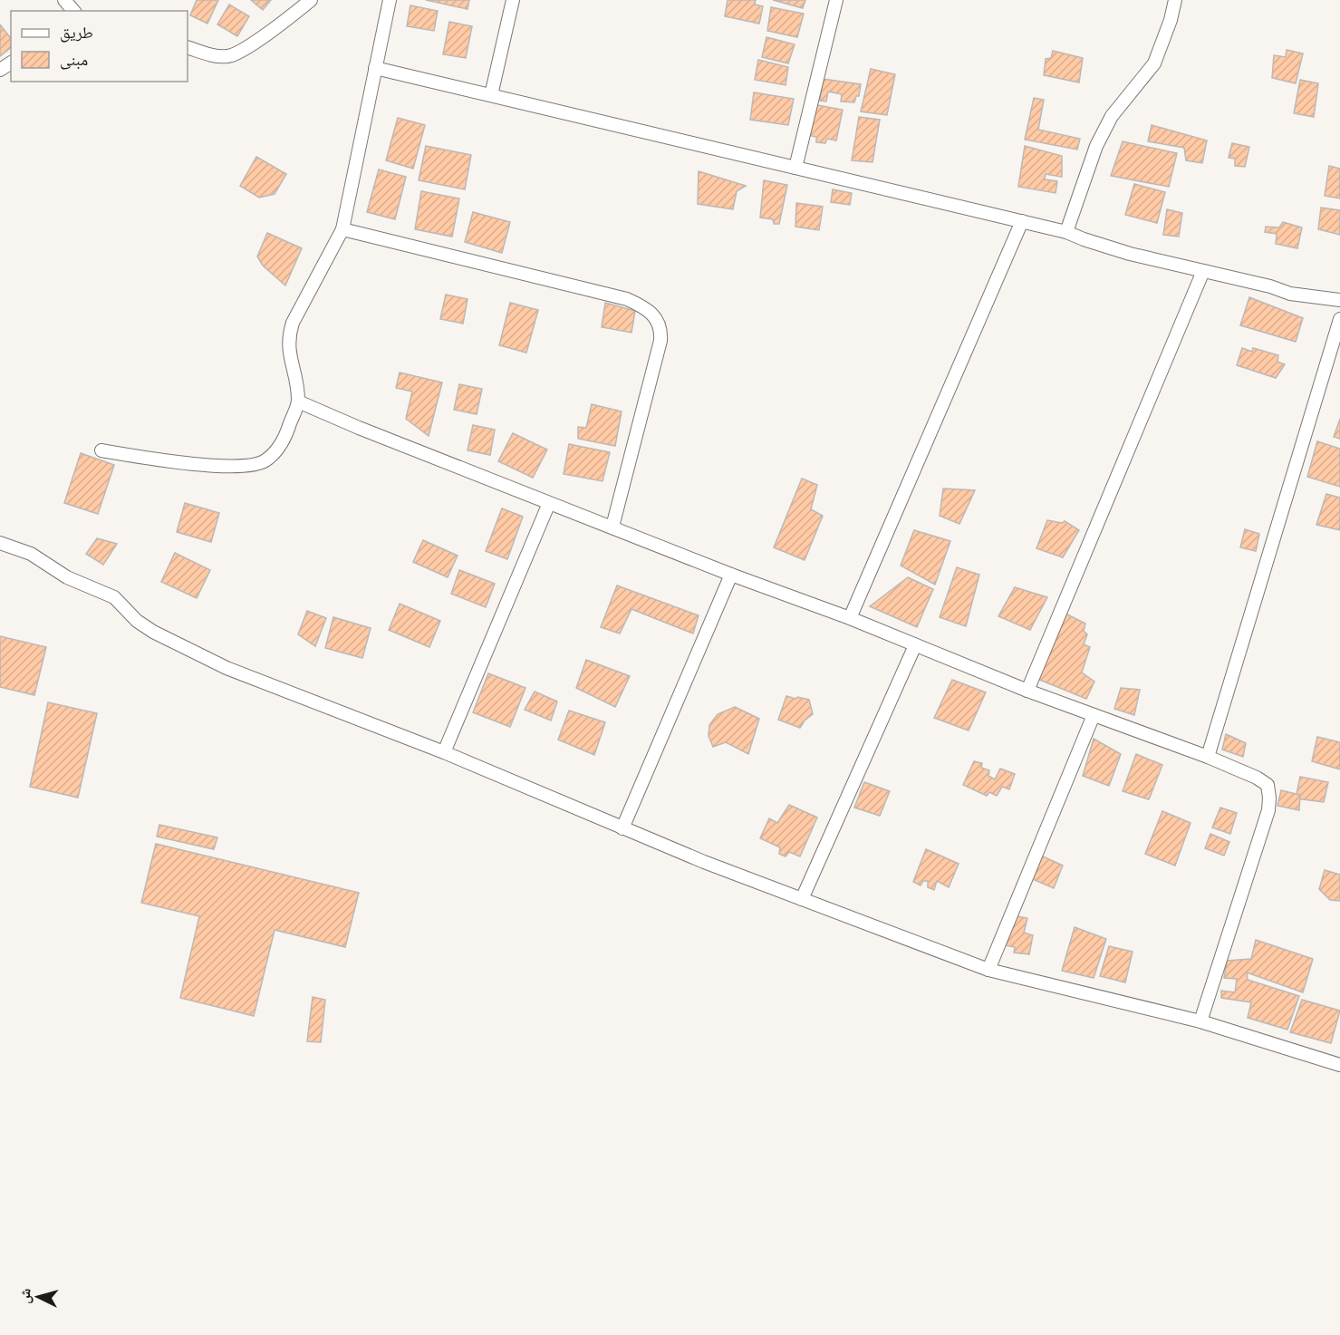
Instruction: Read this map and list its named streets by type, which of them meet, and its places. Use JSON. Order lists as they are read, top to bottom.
{
  "legend": ["طريق", "مبنى"],
  "north": "left"
}
